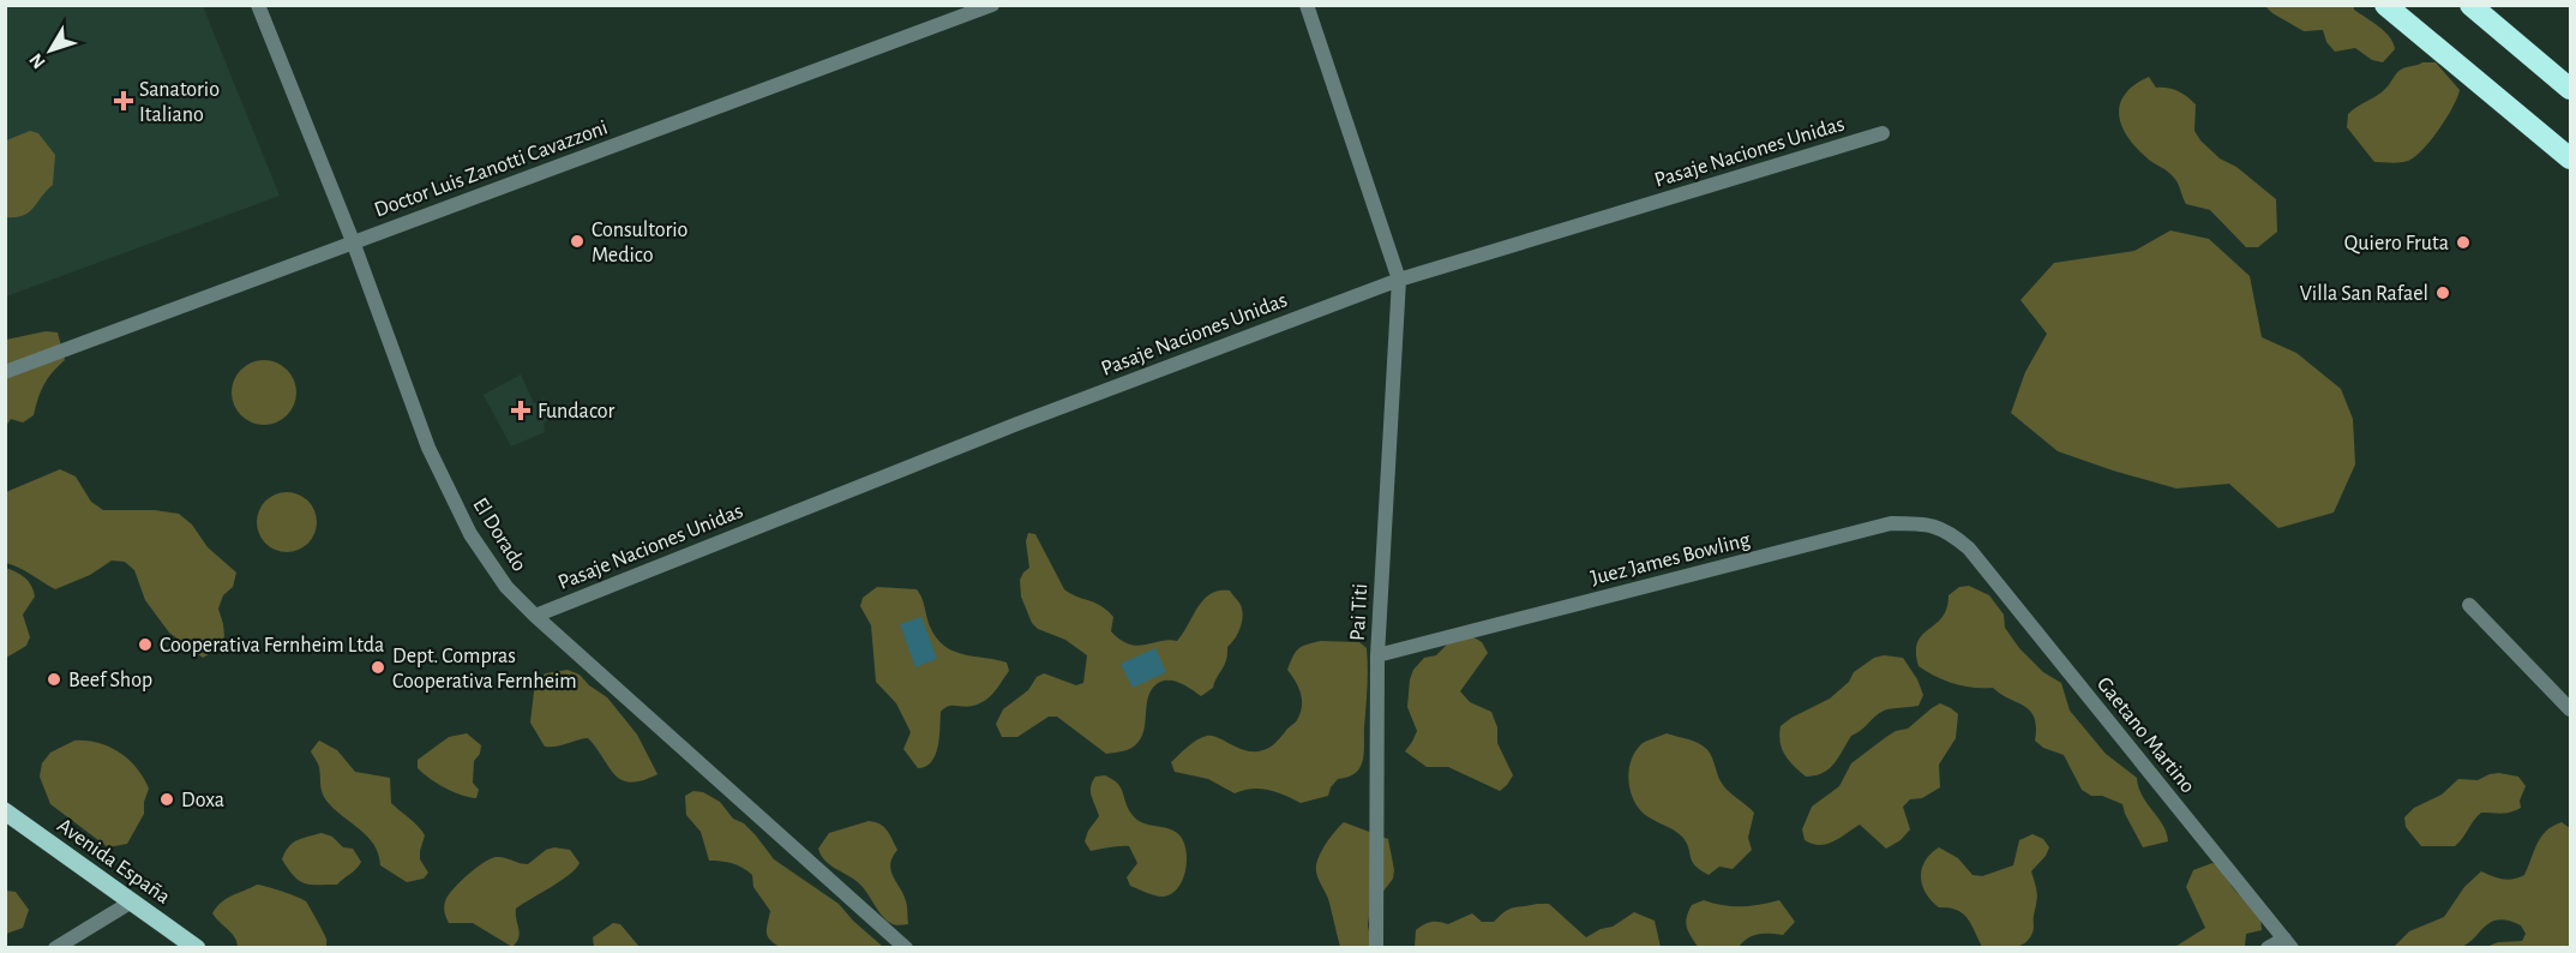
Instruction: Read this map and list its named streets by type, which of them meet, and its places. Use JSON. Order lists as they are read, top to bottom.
{
  "streets": {
    "main road": ["Avenida España"],
    "street": [
      "Pasaje Naciones Unidas",
      "Doctor Luis Zanotti Cavazzoni",
      "El Dorado",
      "Juez James Bowling",
      "Pai Titi",
      "Gaetano Martino"
    ]
  },
  "crossings": [
    ["Pasaje Naciones Unidas", "El Dorado"],
    ["Pasaje Naciones Unidas", "Pai Titi"],
    ["Doctor Luis Zanotti Cavazzoni", "El Dorado"],
    ["Juez James Bowling", "Pai Titi"],
    ["Juez James Bowling", "Gaetano Martino"]
  ],
  "places": {
    "health": ["Sanatorio Italiano", "Fundacor"],
    "other": [
      "Consultorio Medico",
      "Quiero Fruta",
      "Villa San Rafael",
      "Cooperativa Fernheim Ltda",
      "Dept. Compras Cooperativa Fernheim",
      "Beef Shop",
      "Doxa"
    ]
  },
  "north": "bottom left"
}
